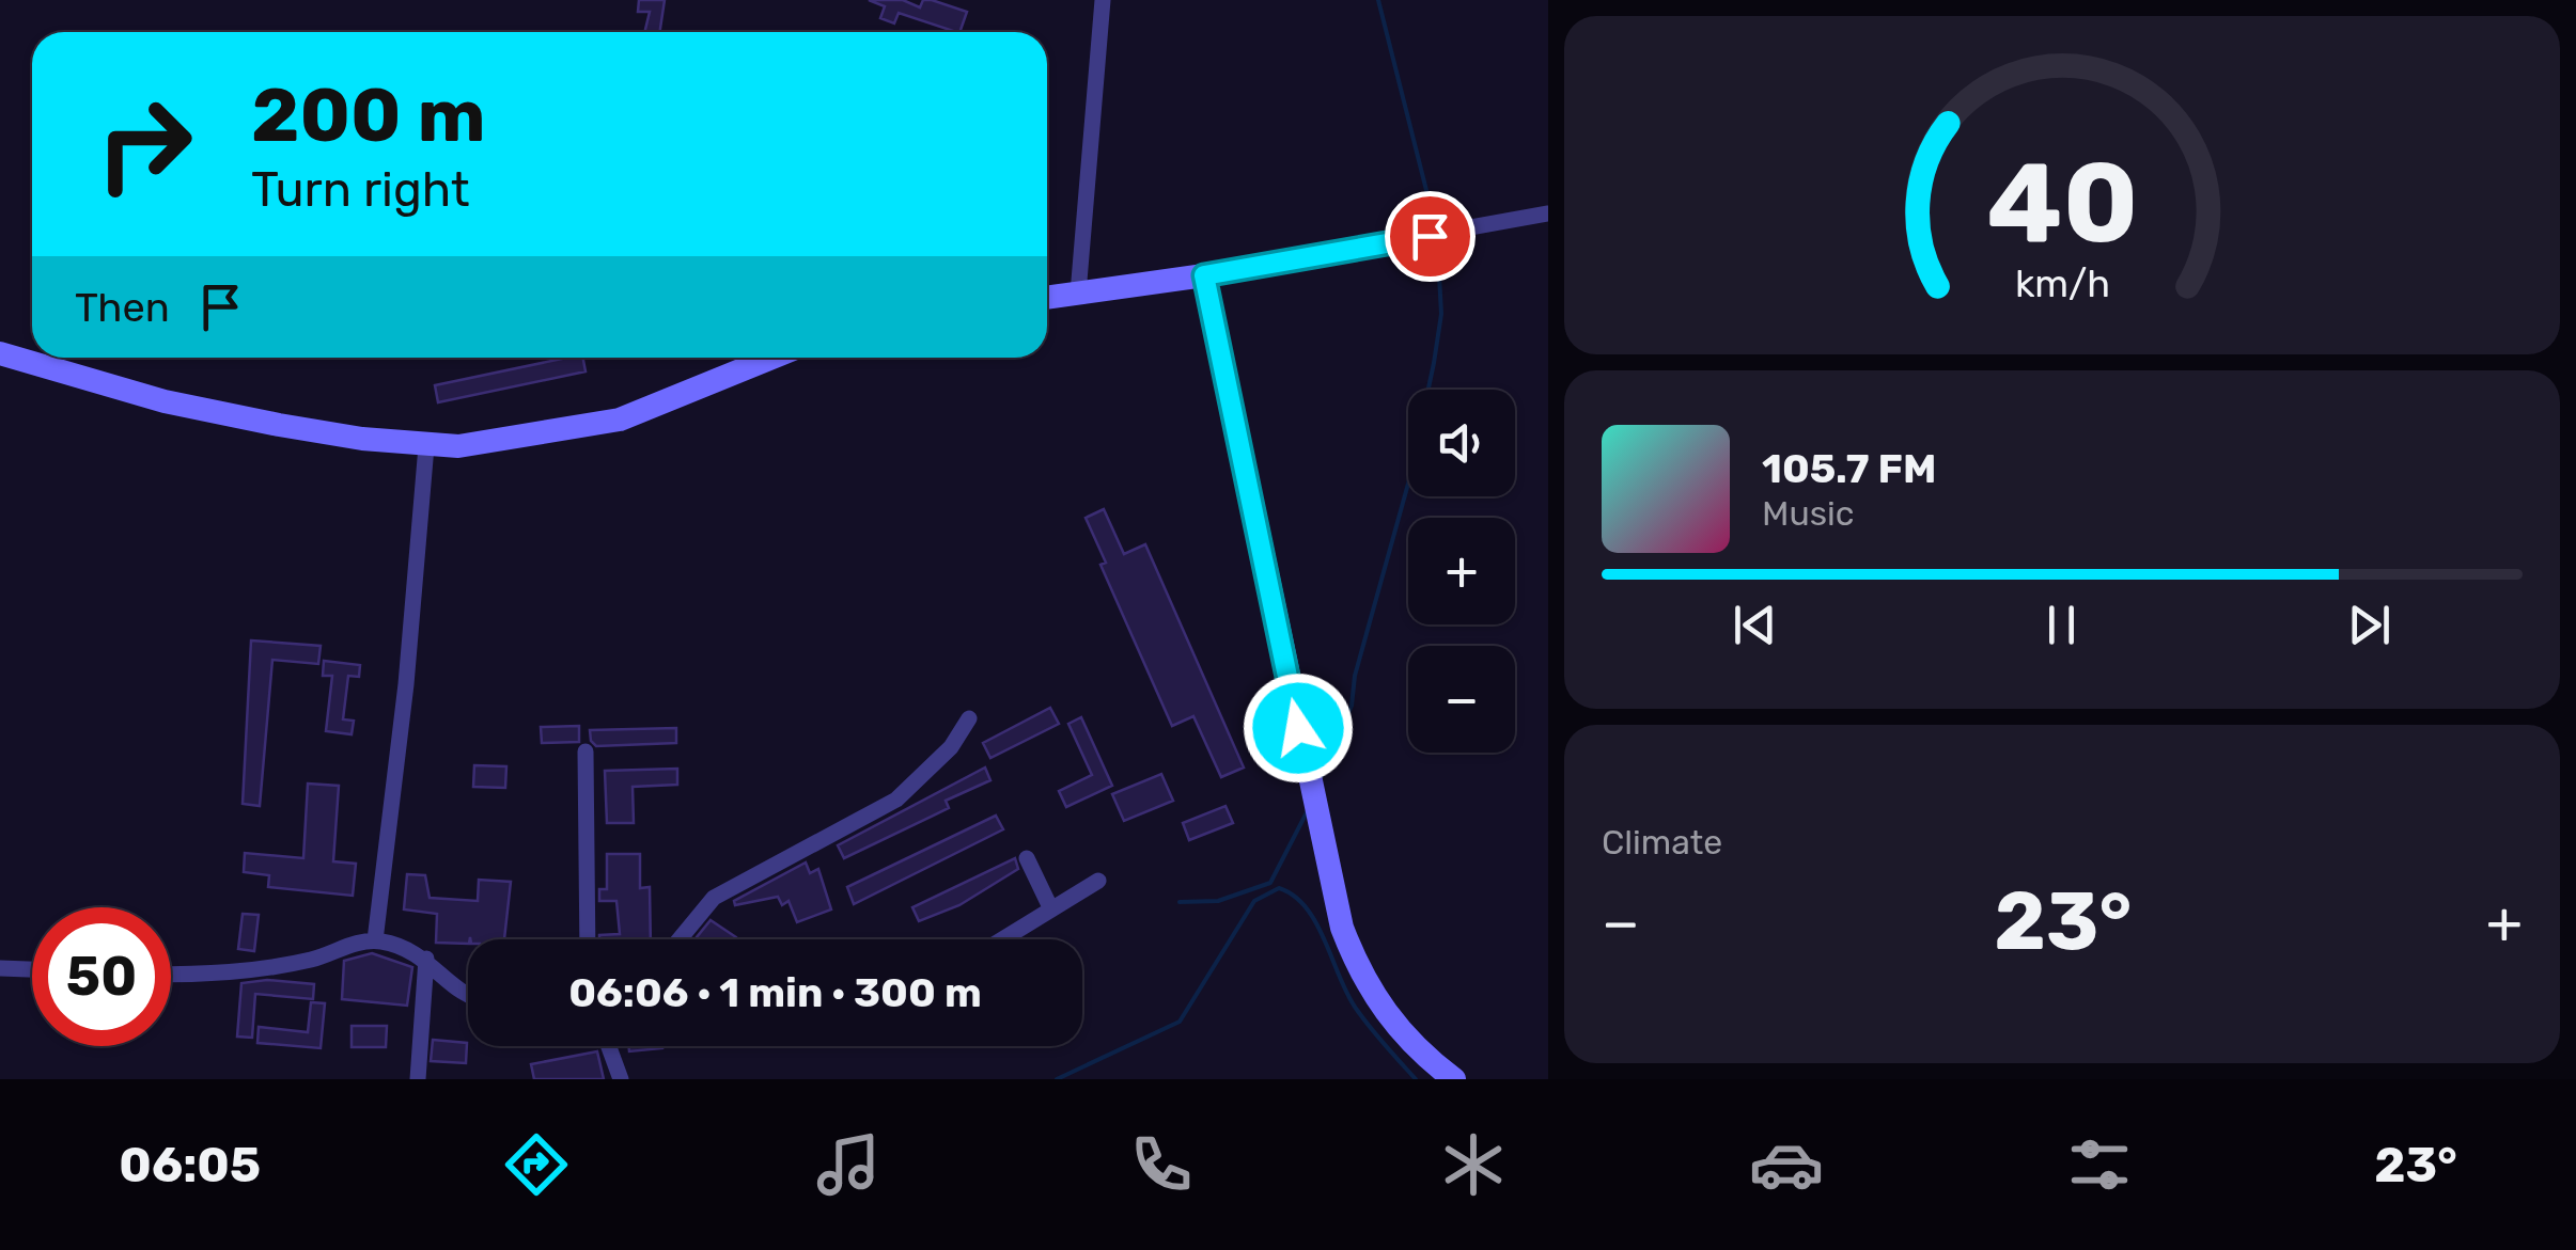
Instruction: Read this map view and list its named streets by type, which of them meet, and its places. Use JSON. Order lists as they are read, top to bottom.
{
  "page": {
    "turn": ["200 m", "Turn right"],
    "then": "Then",
    "map_buttons": ["+", "−"],
    "song": ["105.7 FM", "Music"],
    "tile": "Climate",
    "heat": ["−", "23°", "+"],
    "limit": "50",
    "trip": "06:06 · 1 min · 300 m",
    "tabs": ["06:05", "23°"],
    "gauge": ["40", "km/h"]
  }
}
